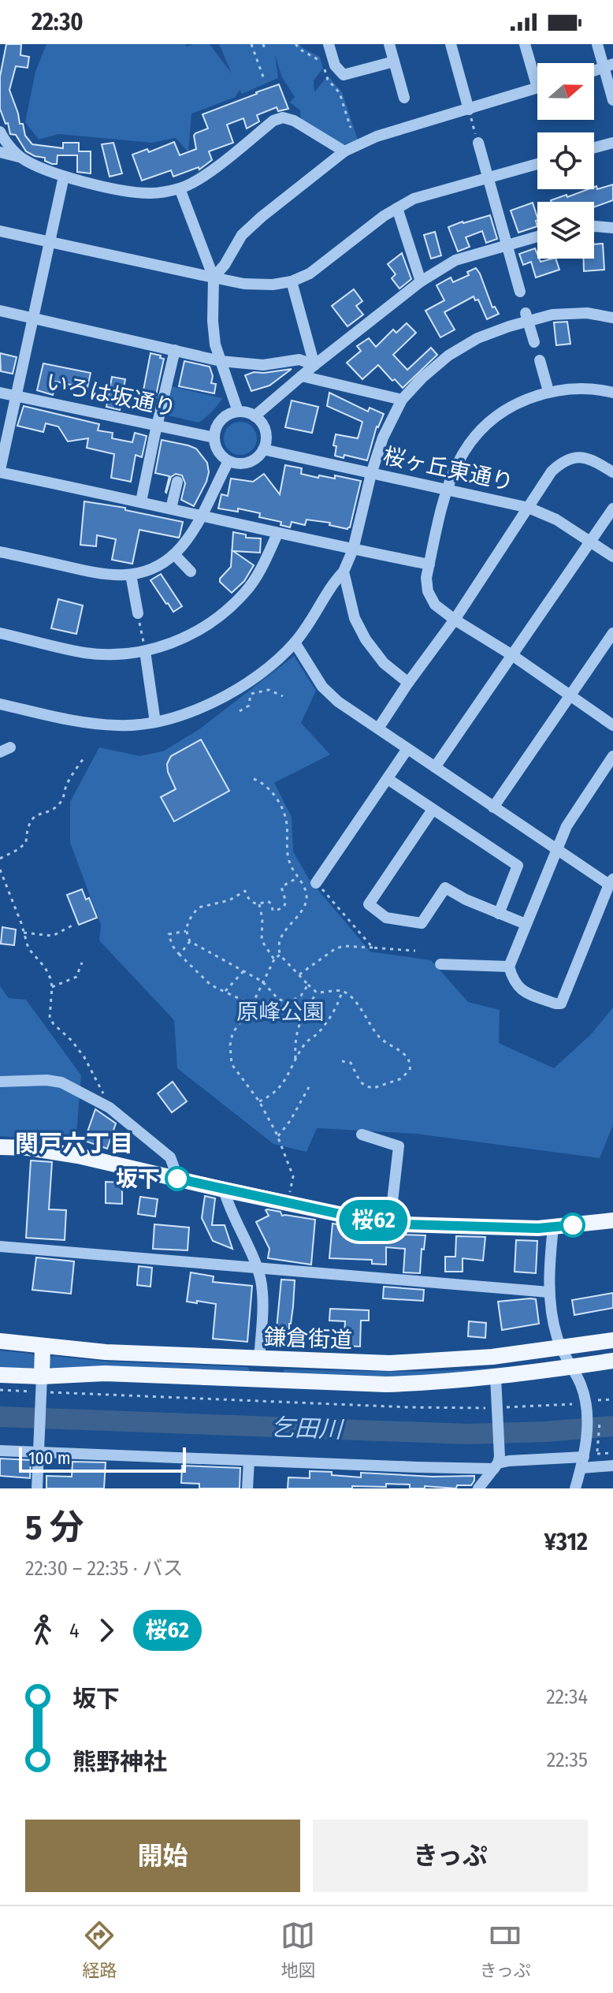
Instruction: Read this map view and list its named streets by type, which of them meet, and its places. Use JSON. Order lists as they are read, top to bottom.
{
  "streets": {
    "main road": ["鎌倉街道"],
    "street": ["いろは坂通り", "桜ヶ丘東通り"]
  },
  "crossings": [
    ["いろは坂通り", "桜ヶ丘東通り"]
  ],
  "districts": ["関戸六丁目"],
  "water": ["乞田川"],
  "parks": ["原峰公園"],
  "places": ["坂下"],
  "lines": ["bus line 桜62"],
  "scale_bar": "100 m",
  "north": "right",
  "page": {
    "status": "22:30",
    "on_map": "桜62",
    "scale": "100 m",
    "heading": ["5 分", "22:30 – 22:35 · バス", "¥312"],
    "legs": ["4", "桜62"],
    "list": [
      {
        "name": "坂下",
        "value": "22:34"
      },
      {
        "name": "熊野神社",
        "value": "22:35"
      }
    ],
    "buttons": ["開始", "きっぷ"],
    "tabs": ["経路", "地図", "きっぷ"]
  }
}
